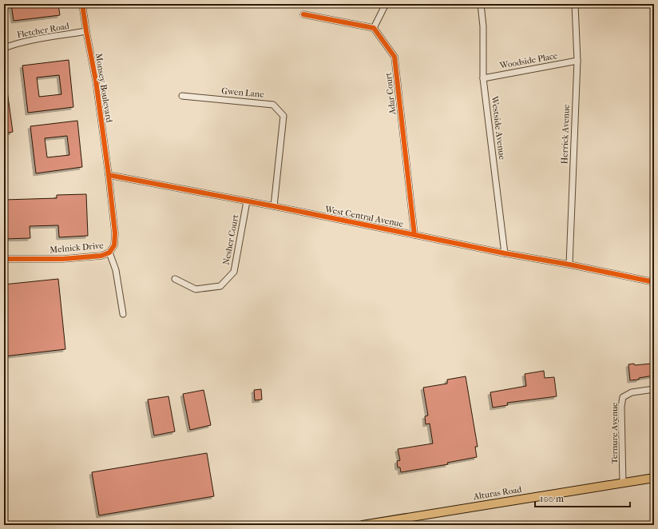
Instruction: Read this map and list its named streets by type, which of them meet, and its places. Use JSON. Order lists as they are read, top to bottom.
{
  "streets": {
    "main road": ["Alturas Road"],
    "street": [
      "Fletcher Road",
      "Woodside Place",
      "Monsey Boulevard",
      "Gwen Lane",
      "Adar Court",
      "Westside Avenue",
      "Herrick Avenue",
      "West Central Avenue",
      "Nesher Court",
      "Melnick Drive",
      "Ternure Avenue"
    ]
  },
  "crossings": [
    ["Fletcher Road", "Monsey Boulevard"],
    ["Woodside Place", "Westside Avenue"],
    ["Woodside Place", "Herrick Avenue"],
    ["Monsey Boulevard", "West Central Avenue"],
    ["Monsey Boulevard", "Melnick Drive"],
    ["Gwen Lane", "West Central Avenue"],
    ["Adar Court", "West Central Avenue"],
    ["Westside Avenue", "West Central Avenue"],
    ["Herrick Avenue", "West Central Avenue"],
    ["West Central Avenue", "Nesher Court"],
    ["West Central Avenue", "Melnick Drive"],
    ["Ternure Avenue", "Alturas Road"]
  ],
  "scale_bar": "100 m"
}
